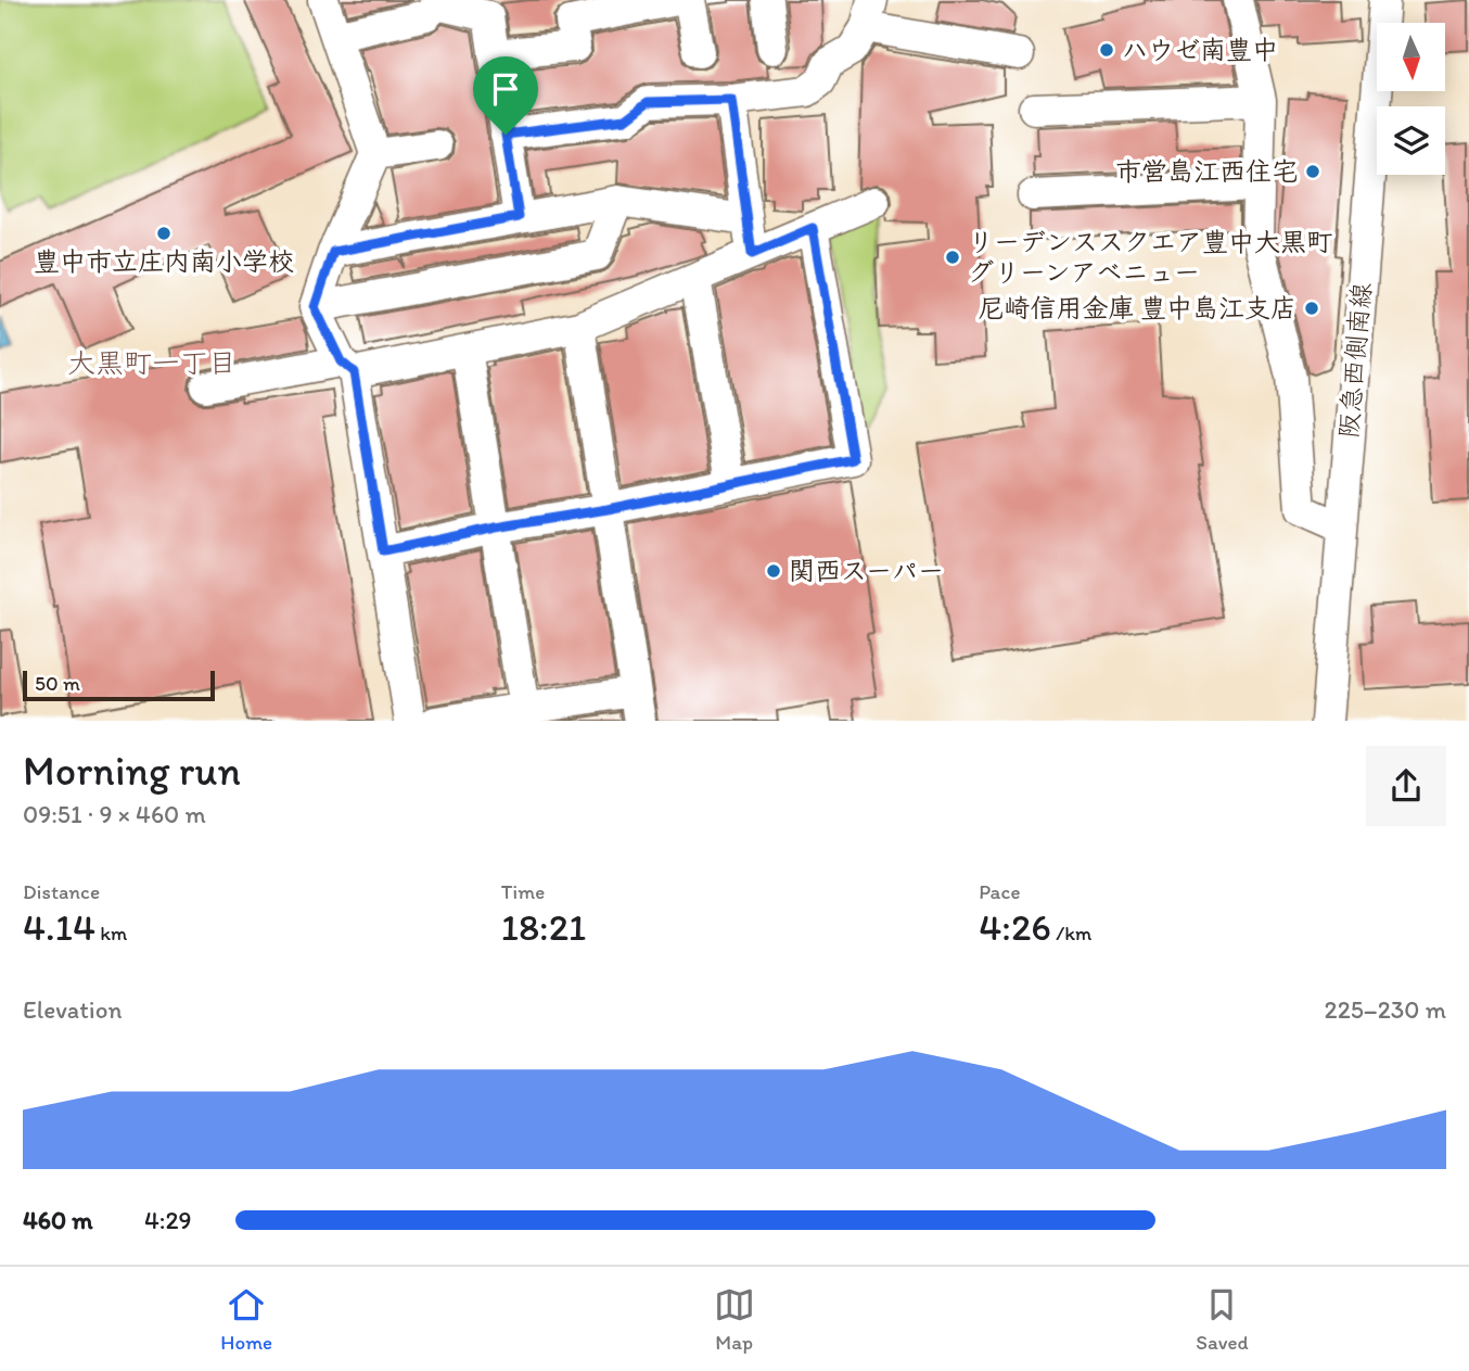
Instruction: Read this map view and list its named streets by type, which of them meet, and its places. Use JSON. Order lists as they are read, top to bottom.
{
  "streets": {
    "street": ["阪急西側南線"]
  },
  "districts": ["大黒町一丁目"],
  "places": [
    "ハウゼ南豊中",
    "市営島江西住宅",
    "豊中市立庄内南小学校",
    "リーデンススクエア豊中大黒町 グリーンアベニュー",
    "尼崎信用金庫 豊中島江支店",
    "関西スーパー"
  ],
  "scale_bar": "50 m",
  "north": "bottom",
  "page": {
    "scale": "50 m",
    "heading": ["Morning run", "09:51 · 9 × 460 m"],
    "stats": [
      ["Distance", "4.14 km"],
      ["Time", "18:21"],
      ["Pace", "4:26 /km"]
    ],
    "chart": ["Elevation", "225–230 m"],
    "list": [
      {
        "name": "460 m",
        "note": "4:29"
      }
    ],
    "tabs": ["Home", "Map", "Saved"]
  }
}
